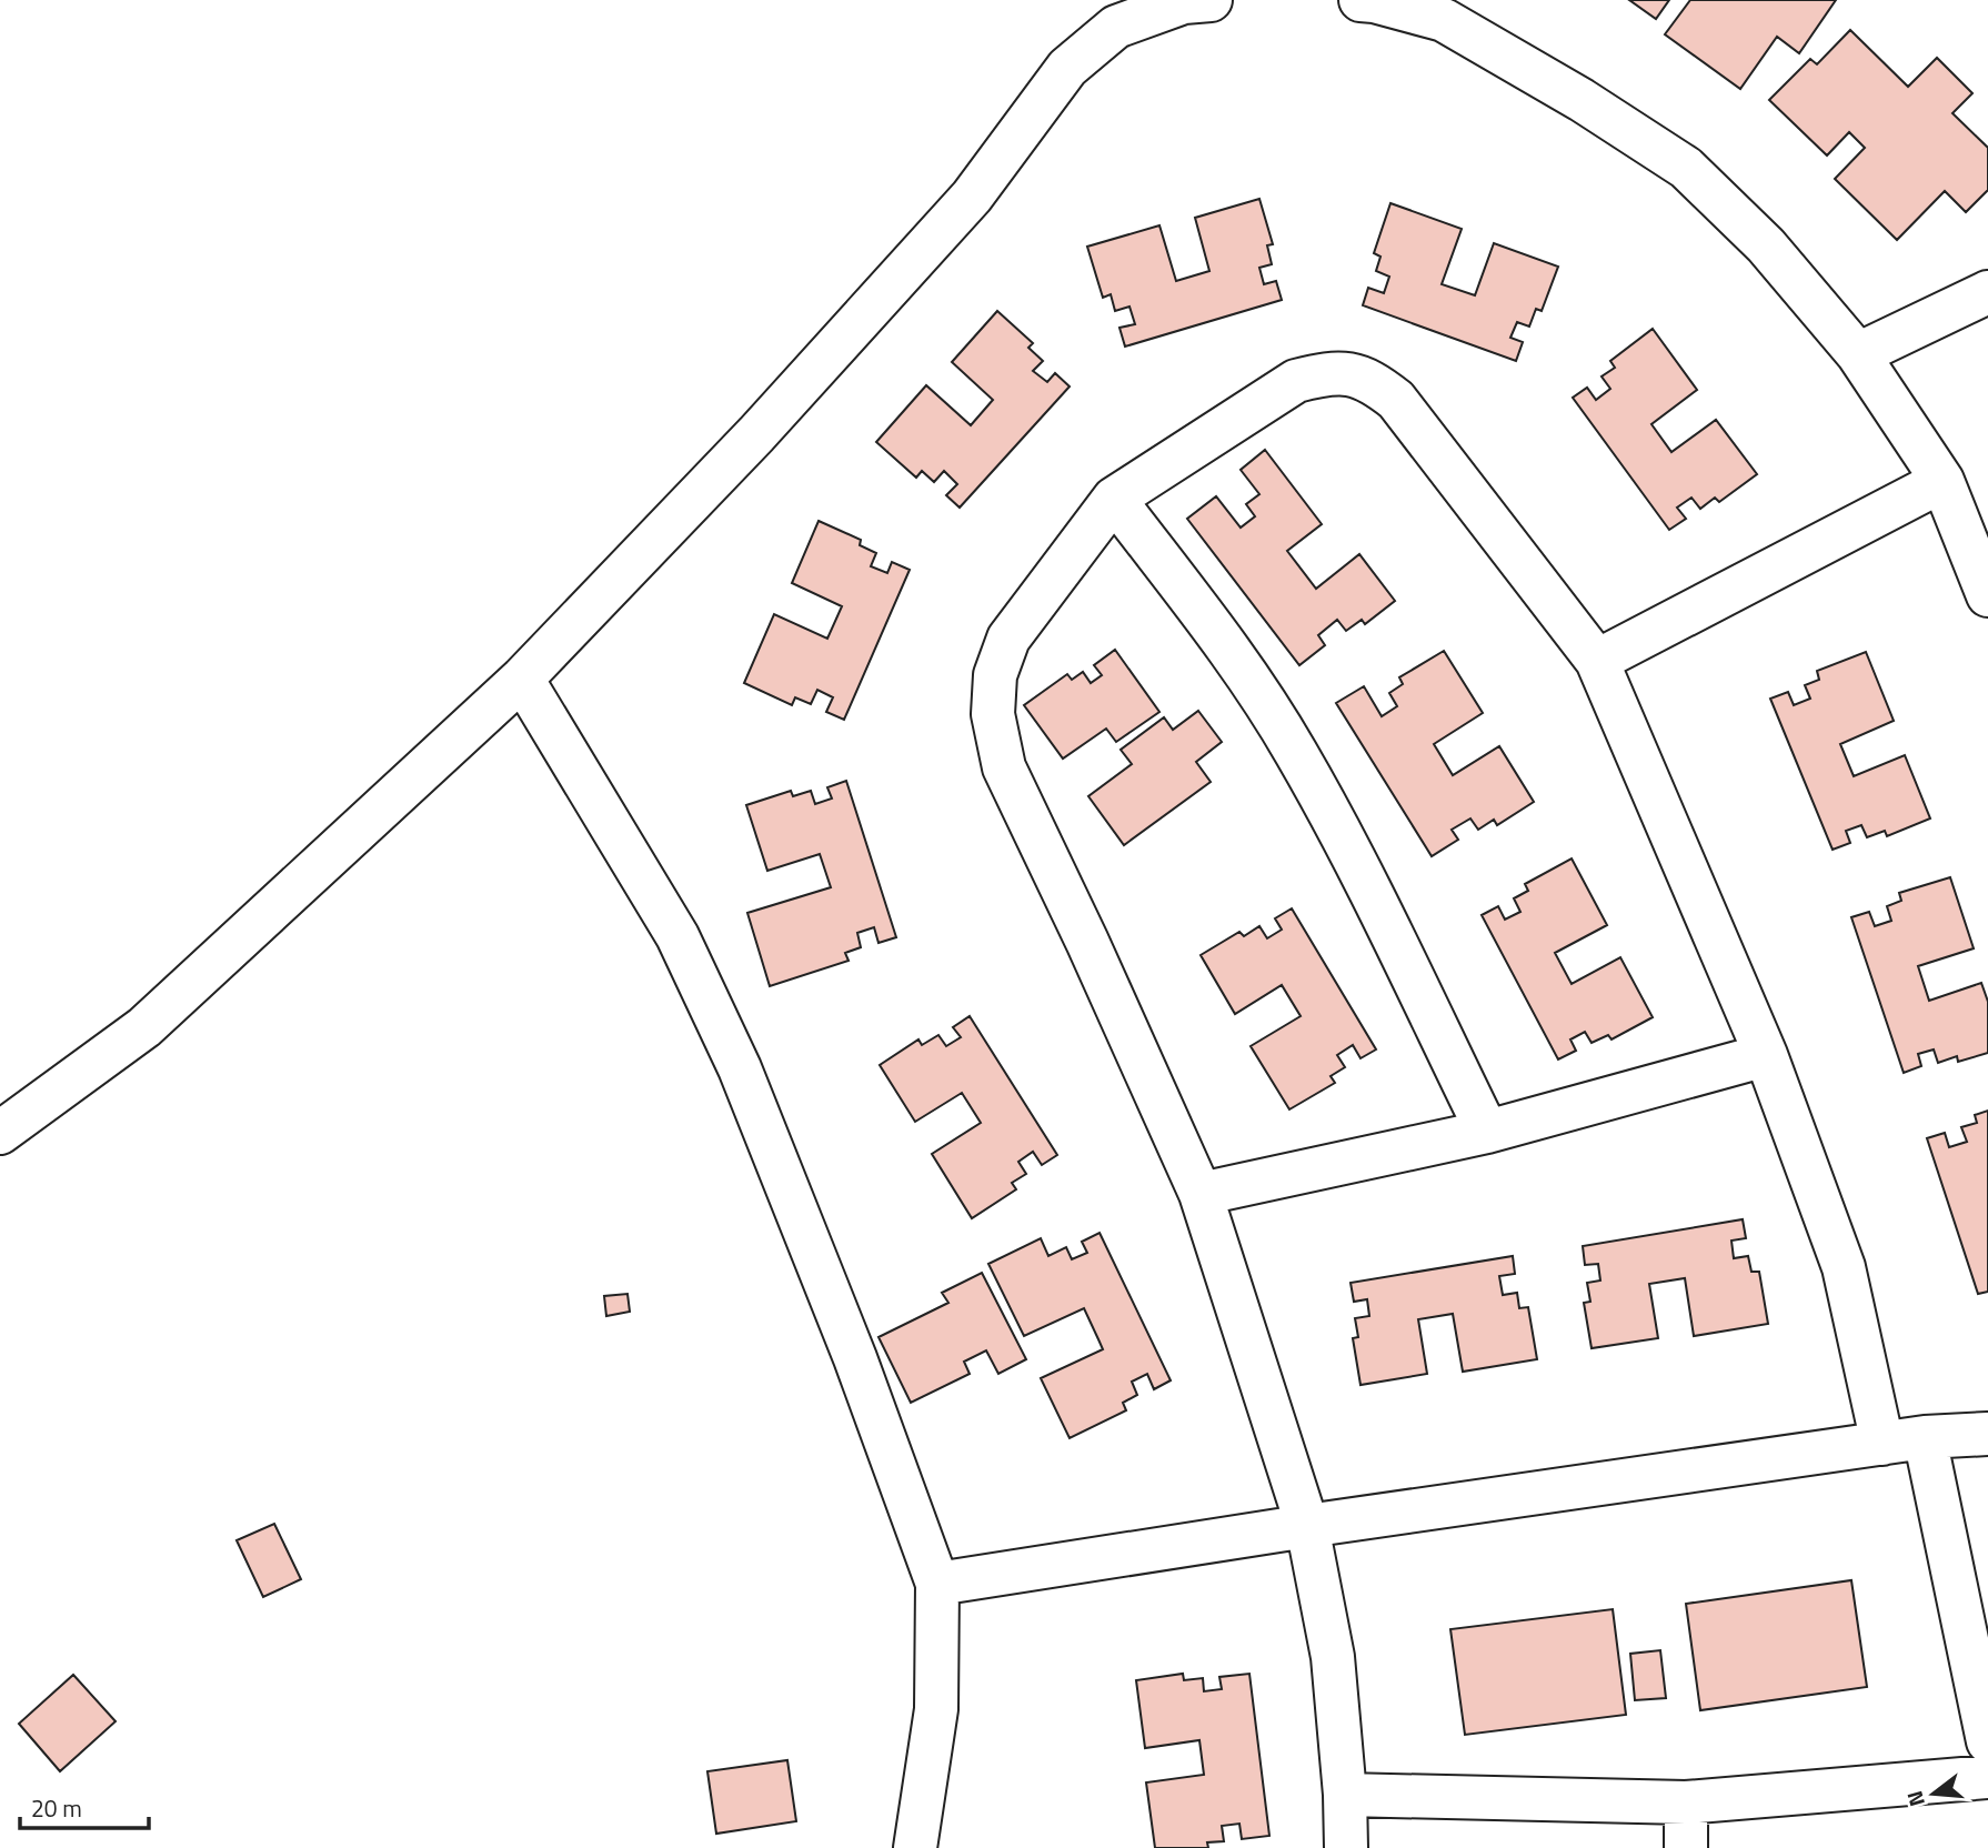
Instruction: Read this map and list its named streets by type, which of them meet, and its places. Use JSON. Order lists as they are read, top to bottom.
{
  "scale_bar": "20 m",
  "north": "left"
}
